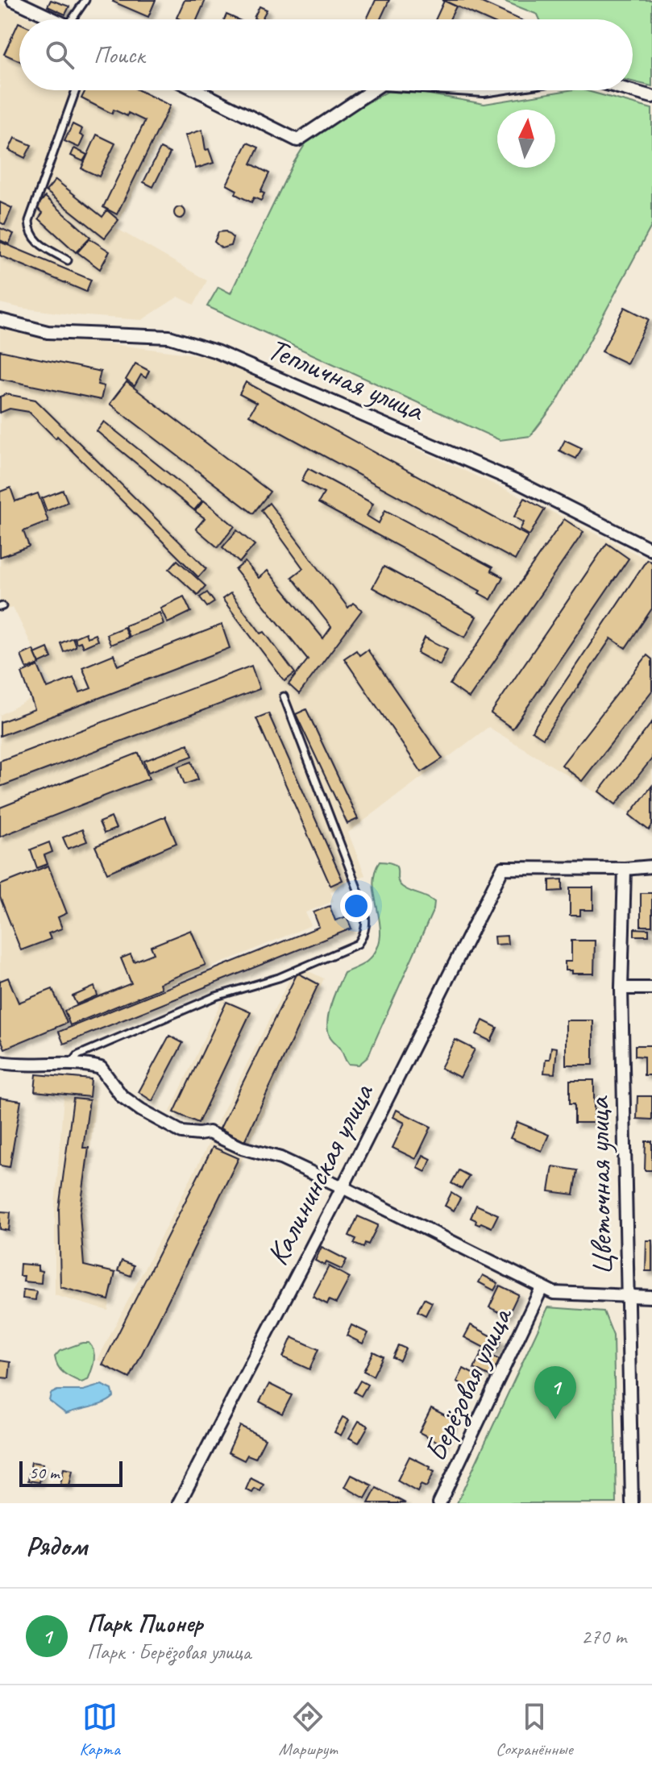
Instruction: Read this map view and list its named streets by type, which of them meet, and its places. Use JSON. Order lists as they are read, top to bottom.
{
  "streets": {
    "street": [
      "Тепличная улица",
      "Калининская улица",
      "Цветочная улица",
      "Берёзовая улица"
    ]
  },
  "crossings": [
    ["Калининская улица", "Цветочная улица"]
  ],
  "scale_bar": "50 m",
  "north": "top",
  "page": {
    "search": "Поиск",
    "pins": "1",
    "scale": "50 m",
    "heading": "Рядом",
    "list": [
      {
        "mark": "1",
        "name": "Парк Пионер",
        "note": "Парк · Берёзовая улица",
        "value": "270 m"
      }
    ],
    "nav": ["Карта", "Маршрут", "Сохранённые"]
  }
}
